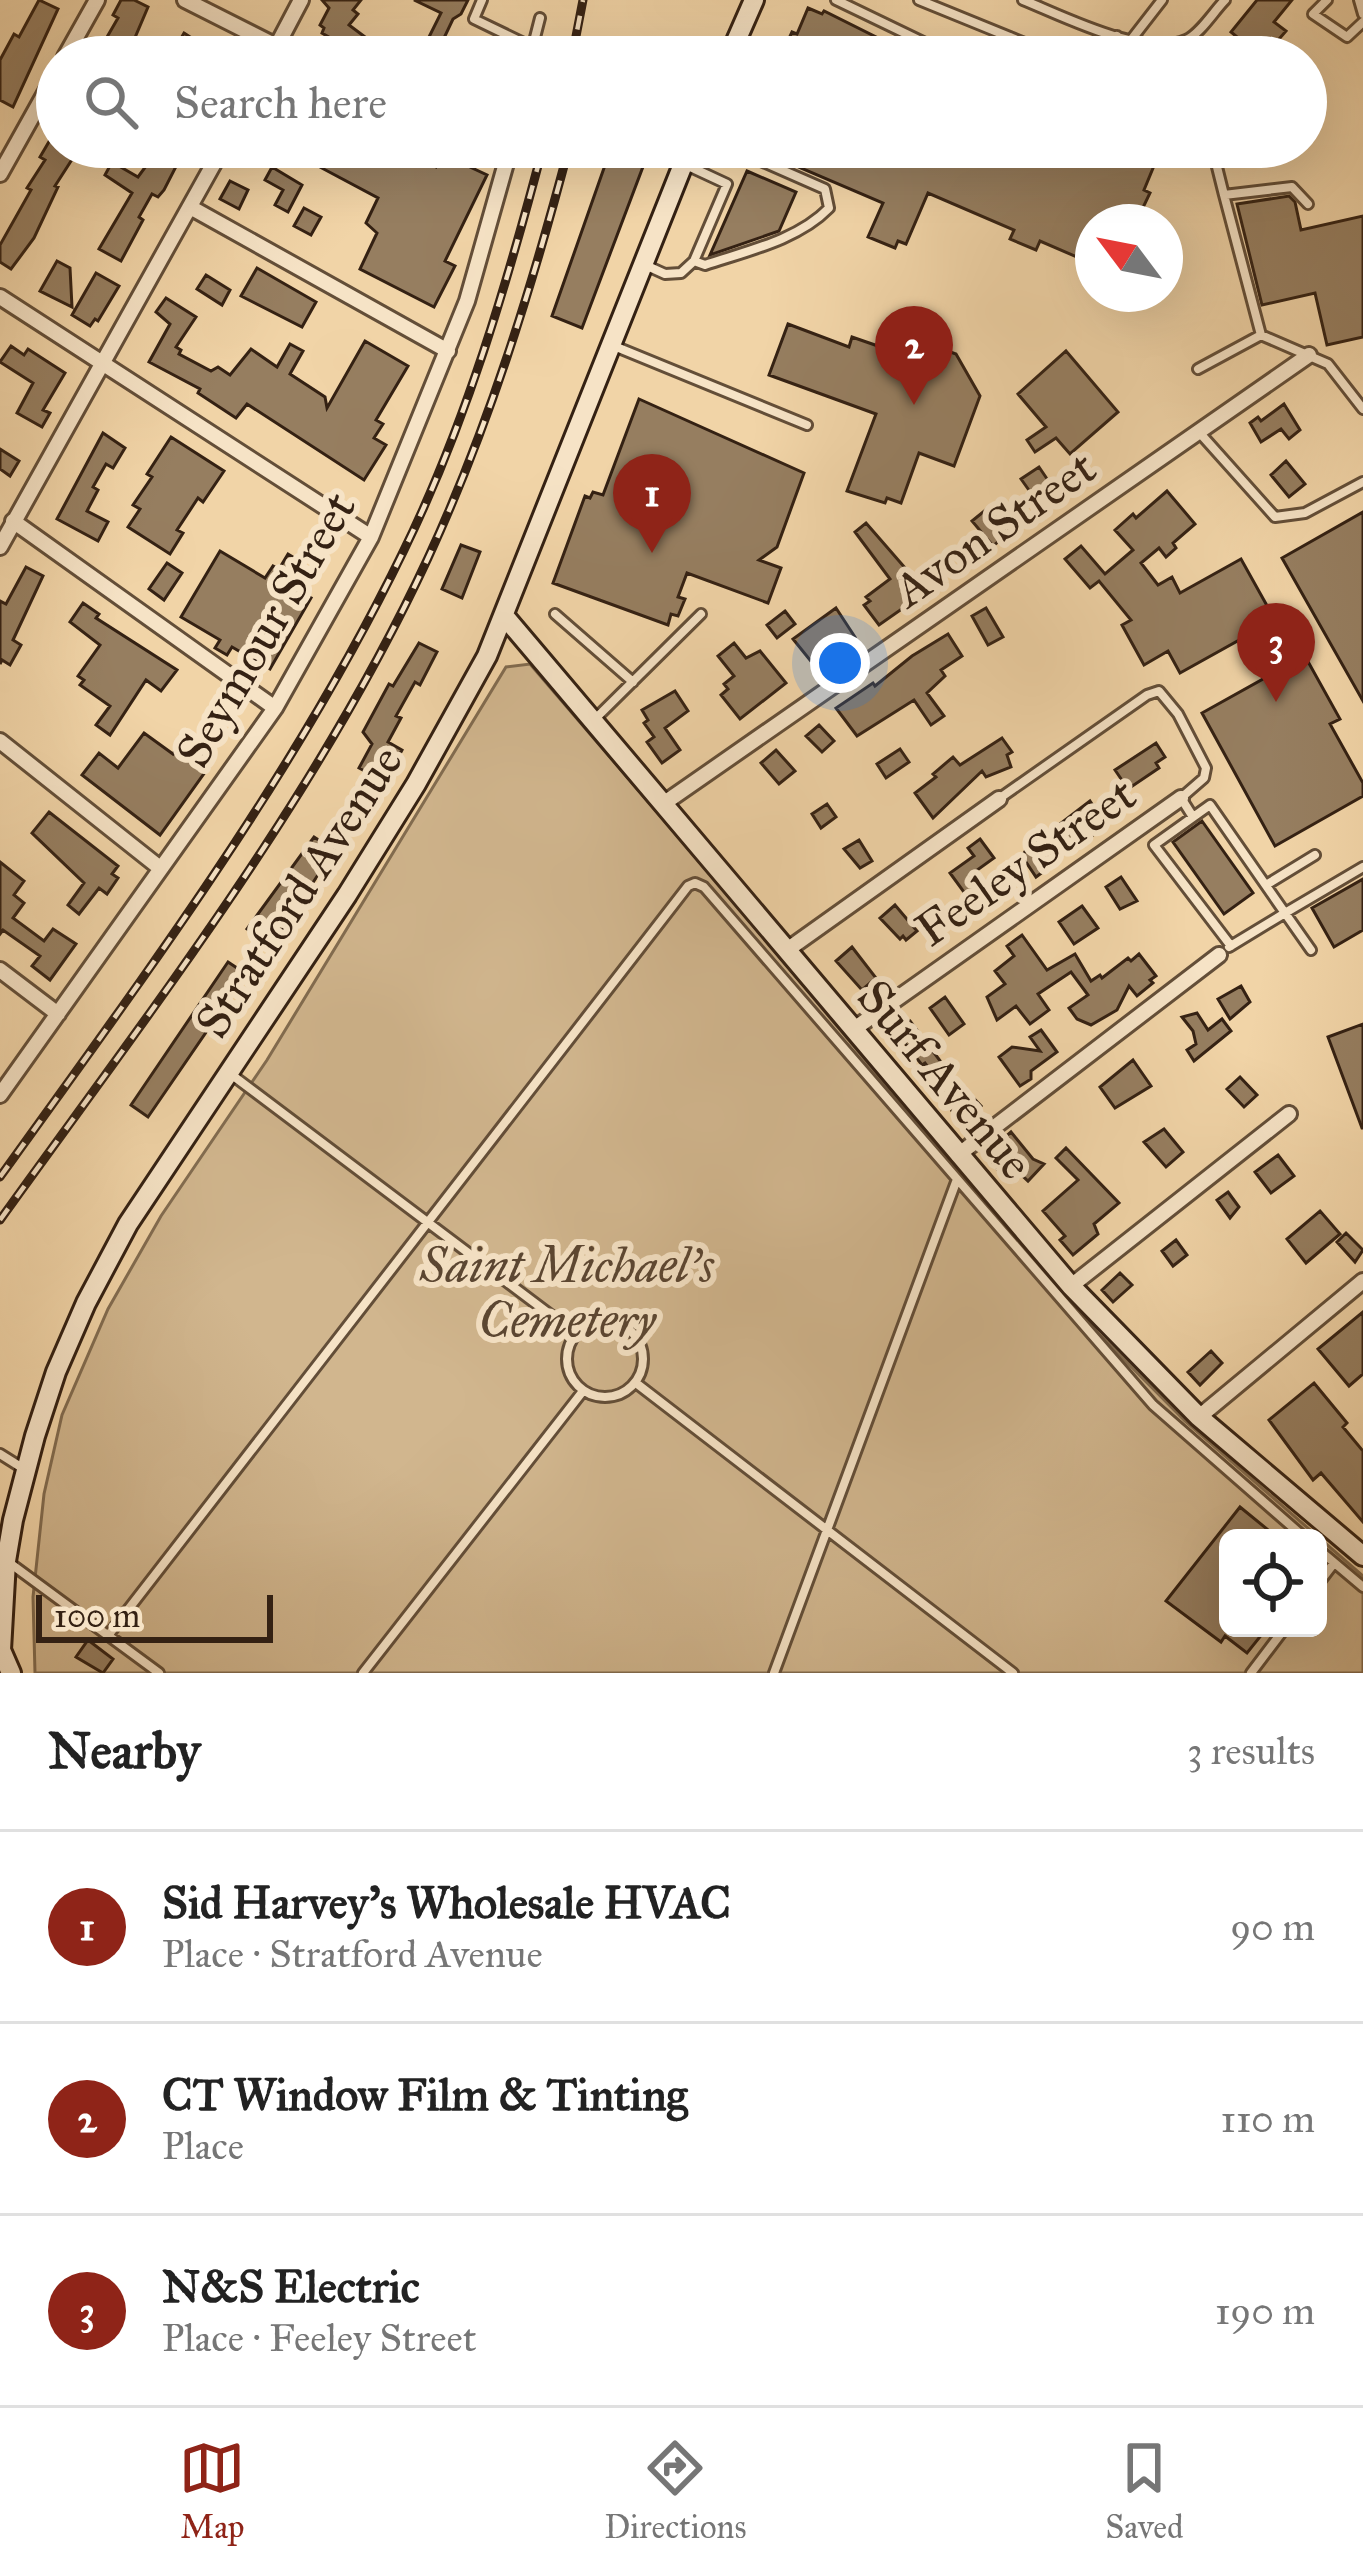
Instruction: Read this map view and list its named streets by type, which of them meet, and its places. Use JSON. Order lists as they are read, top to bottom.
{
  "streets": {
    "main road": ["Stratford Avenue", "Surf Avenue"],
    "street": ["Avon Street", "Seymour Street", "Feeley Street"]
  },
  "crossings": [
    ["Avon Street", "Surf Avenue"],
    ["Feeley Street", "Surf Avenue"],
    ["Stratford Avenue", "Surf Avenue"]
  ],
  "parks": ["Saint Michael's Cemetery"],
  "scale_bar": "100 m",
  "north": "top left",
  "page": {
    "search": "Search here",
    "pins": ["2", "1", "3"],
    "scale": "100 m",
    "heading": ["Nearby", "3 results"],
    "list": [
      {
        "mark": "1",
        "name": "Sid Harvey's Wholesale HVAC",
        "note": "Place · Stratford Avenue",
        "value": "90 m"
      },
      {
        "mark": "2",
        "name": "CT Window Film & Tinting",
        "note": "Place",
        "value": "110 m"
      },
      {
        "mark": "3",
        "name": "N&S Electric",
        "note": "Place · Feeley Street",
        "value": "190 m"
      }
    ],
    "nav": ["Map", "Directions", "Saved"]
  }
}
